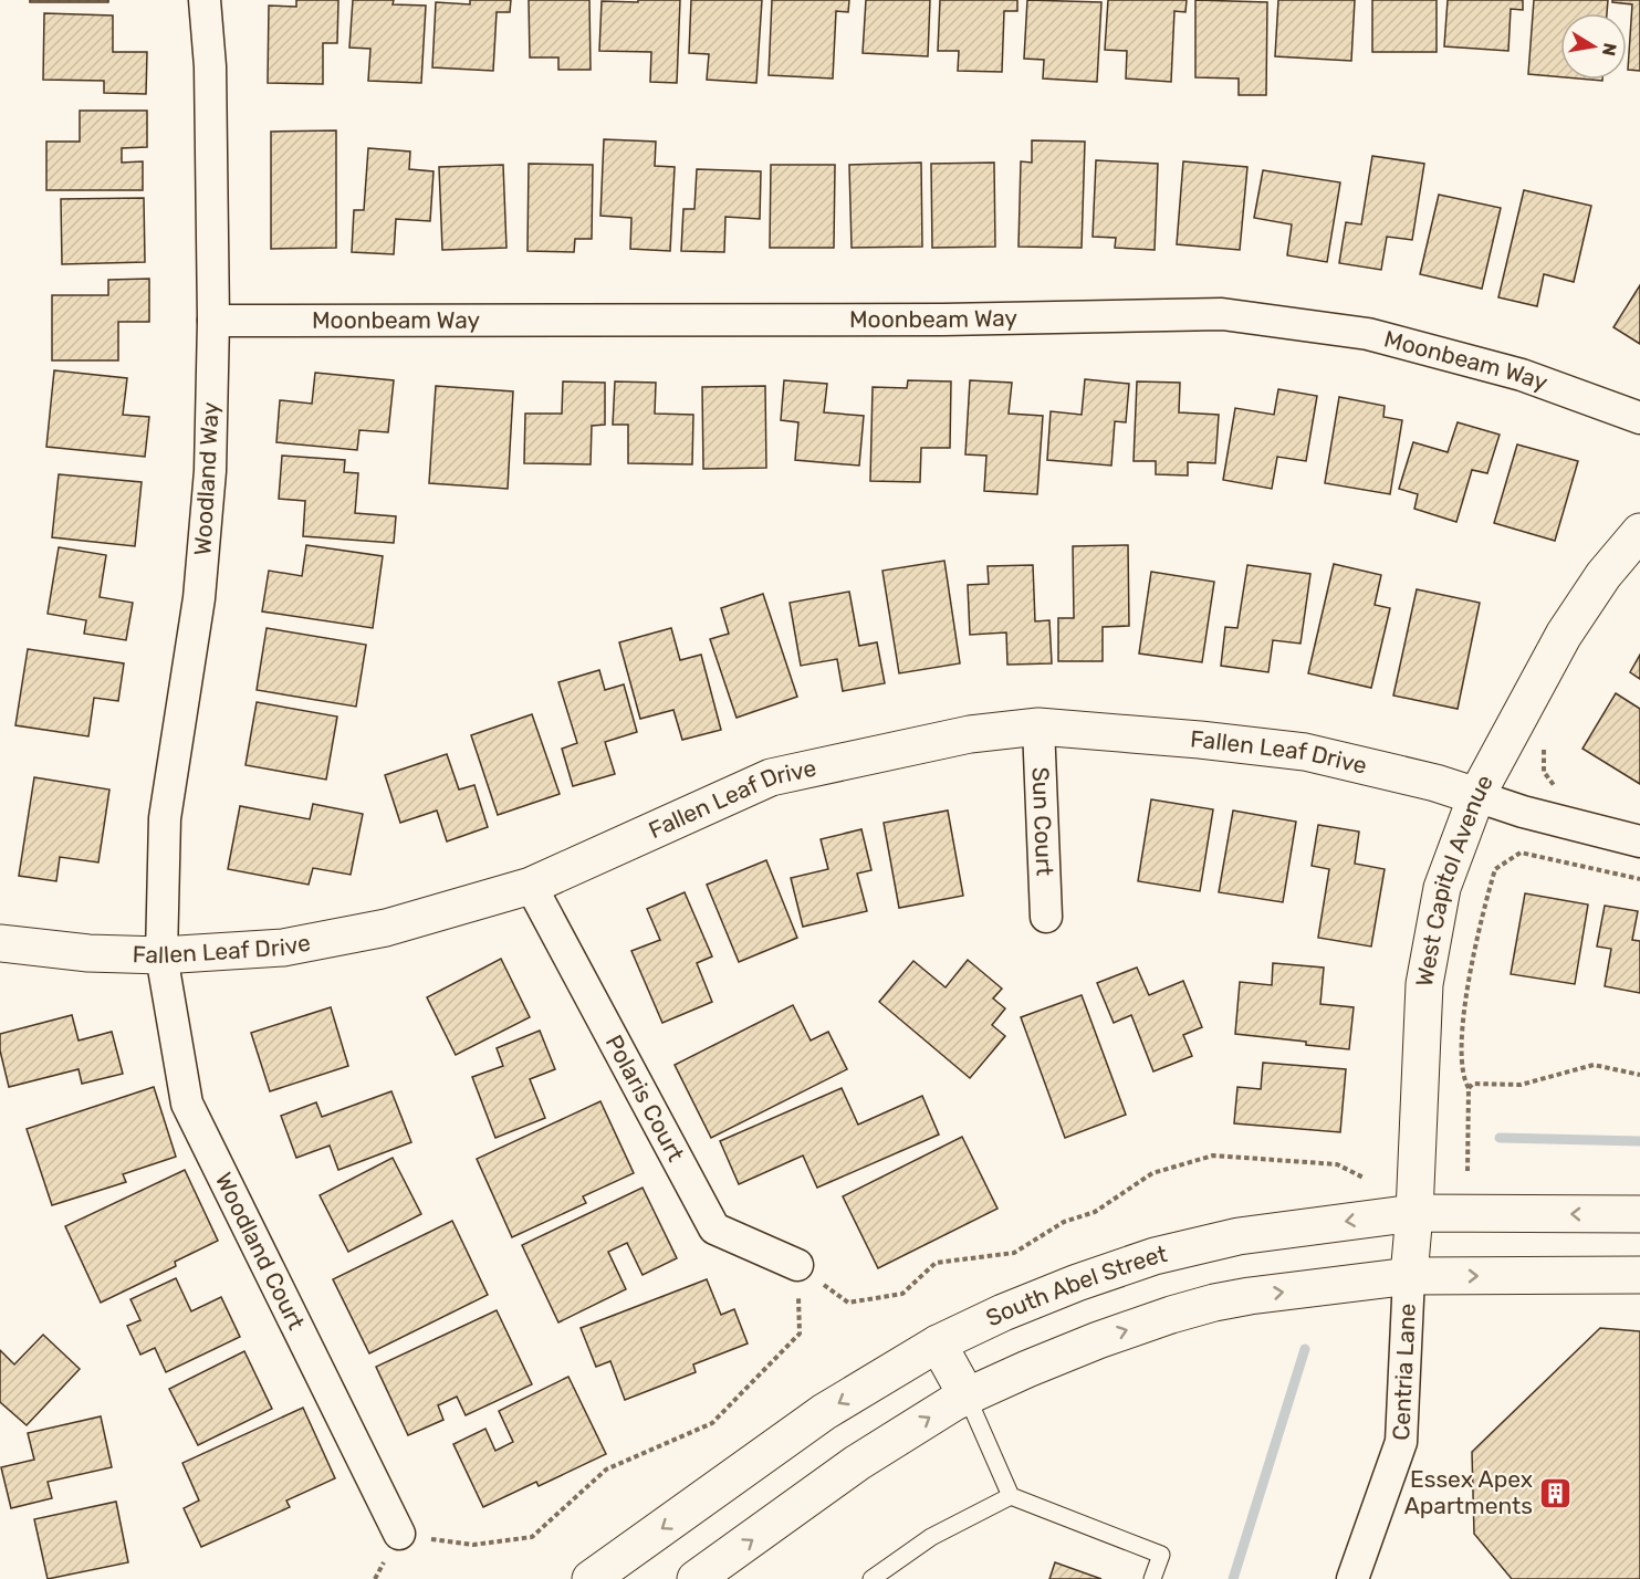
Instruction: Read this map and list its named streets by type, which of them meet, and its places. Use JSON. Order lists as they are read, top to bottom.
{
  "streets": {
    "street": [
      "Moonbeam Way",
      "Woodland Way",
      "Fallen Leaf Drive",
      "Sun Court",
      "West Capitol Avenue",
      "Polaris Court",
      "Woodland Court",
      "South Abel Street",
      "Centria Lane"
    ]
  },
  "crossings": [
    ["Moonbeam Way", "Woodland Way"],
    ["Woodland Way", "Fallen Leaf Drive"],
    ["Woodland Way", "Woodland Court"],
    ["Fallen Leaf Drive", "Sun Court"],
    ["Fallen Leaf Drive", "West Capitol Avenue"],
    ["Fallen Leaf Drive", "Polaris Court"],
    ["Fallen Leaf Drive", "Woodland Court"],
    ["West Capitol Avenue", "South Abel Street"],
    ["West Capitol Avenue", "Centria Lane"]
  ],
  "places": {
    "building": ["Essex Apex Apartments"]
  },
  "north": "right"
}
